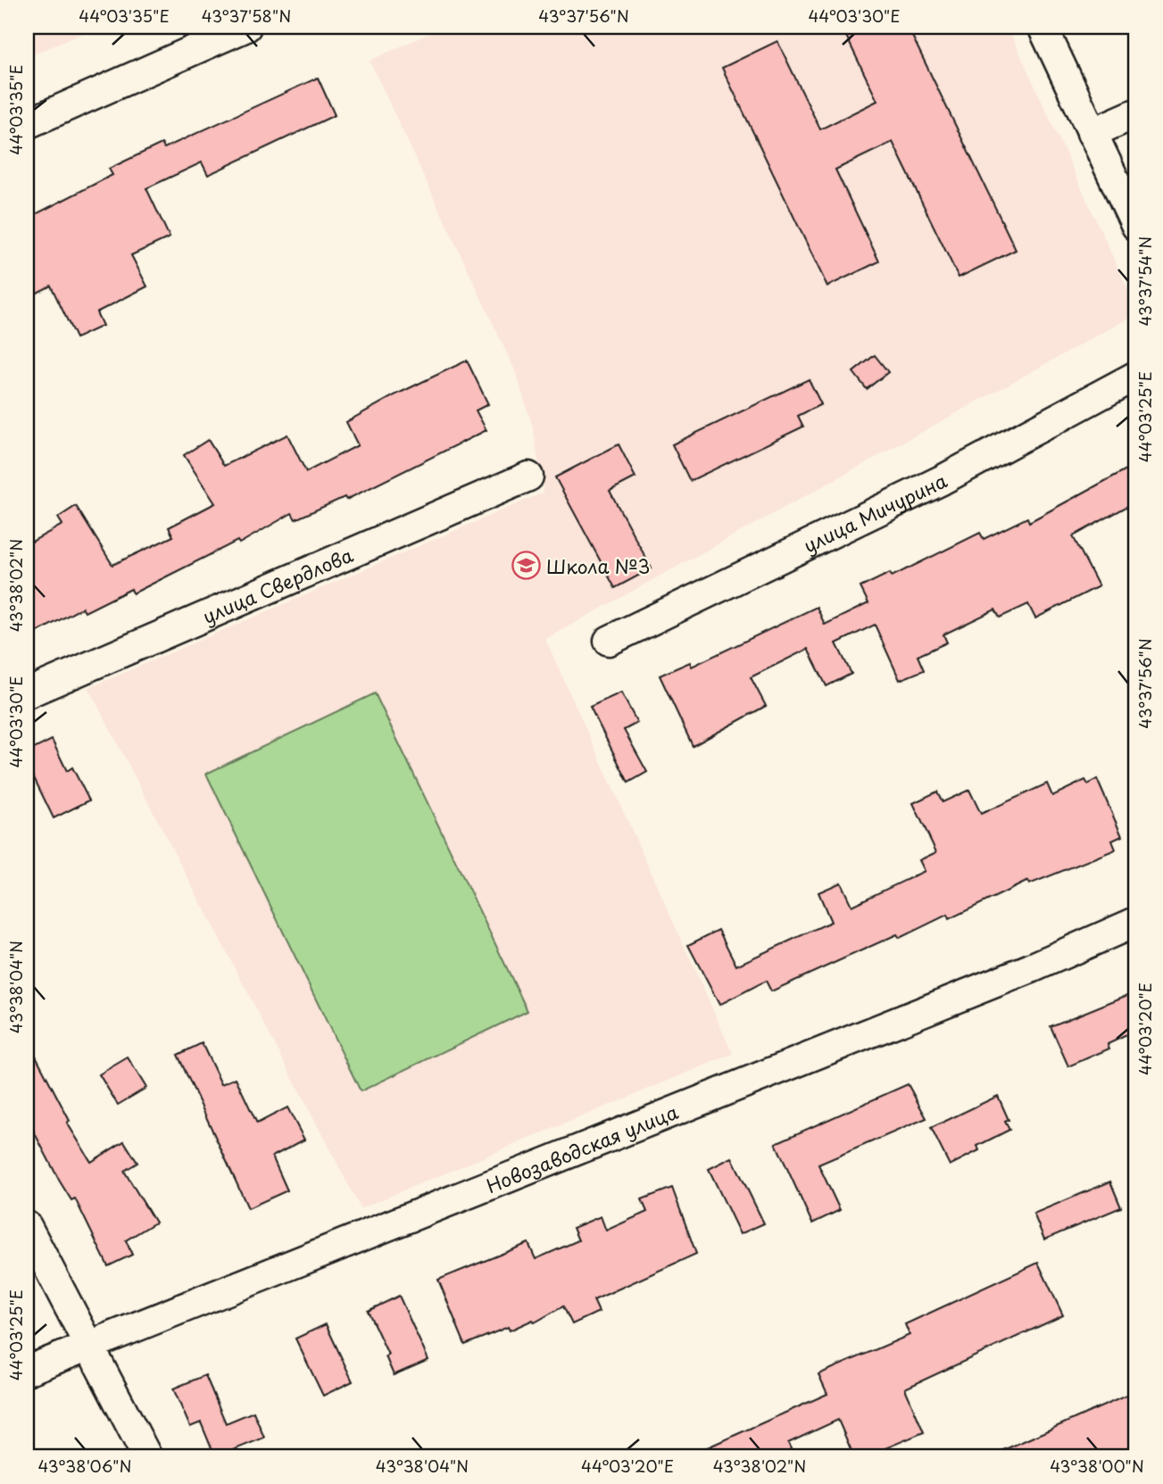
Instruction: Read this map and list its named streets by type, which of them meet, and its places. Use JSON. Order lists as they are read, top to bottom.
{
  "streets": {
    "street": ["улица Мичурина", "улица Свердлова", "Новозаводская улица"]
  },
  "places": {
    "school or university": ["Школа №3"]
  },
  "coordinates": [
    "44°03'35\"E",
    "43°37'58\"N",
    "43°37'56\"N",
    "44°03'30\"E",
    "43°37'54\"N",
    "44°03'25\"E",
    "43°38'02\"N",
    "43°38'04\"N",
    "44°03'20\"E",
    "43°38'06\"N",
    "43°38'00\"N"
  ]
}
